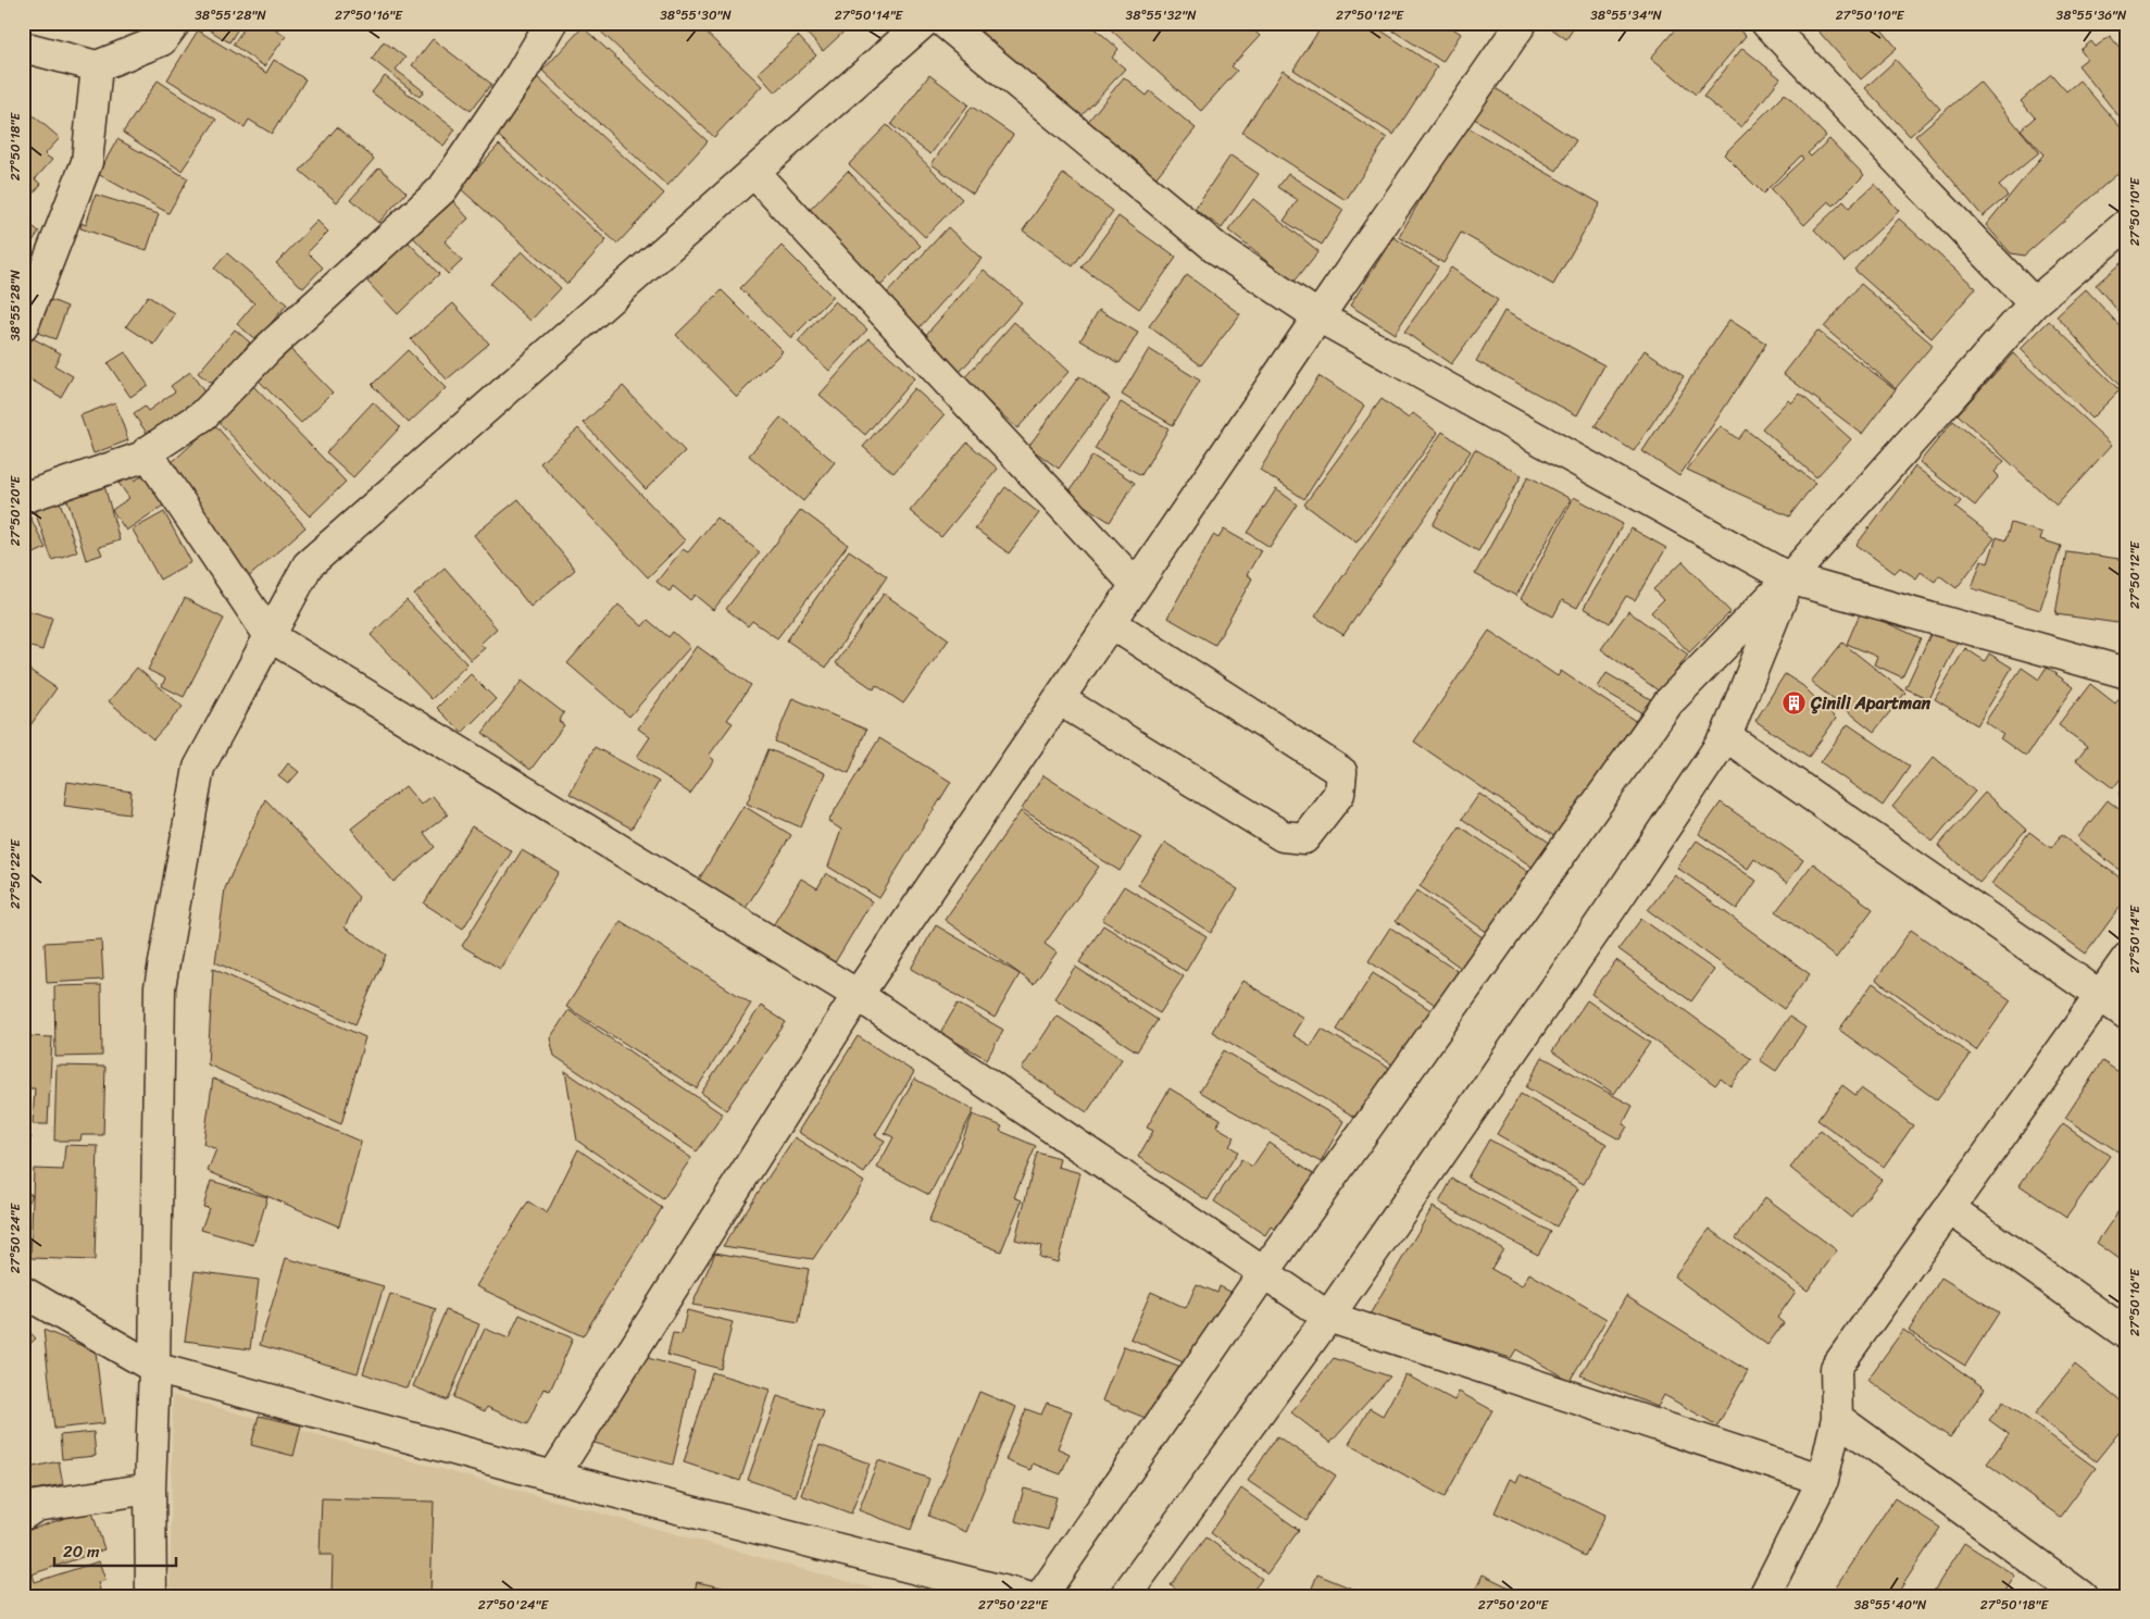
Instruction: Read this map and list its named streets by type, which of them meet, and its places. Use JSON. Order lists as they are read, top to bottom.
{
  "places": {
    "building": ["Çinili Apartman"]
  },
  "scale_bar": "20 m",
  "coordinates": [
    "38°55'28\"N",
    "27°50'16\"E",
    "38°55'30\"N",
    "27°50'14\"E",
    "38°55'32\"N",
    "27°50'12\"E",
    "38°55'34\"N",
    "27°50'10\"E",
    "38°55'36\"N",
    "27°50'18\"E",
    "27°50'20\"E",
    "27°50'22\"E",
    "27°50'24\"E",
    "38°55'40\"N"
  ]
}
